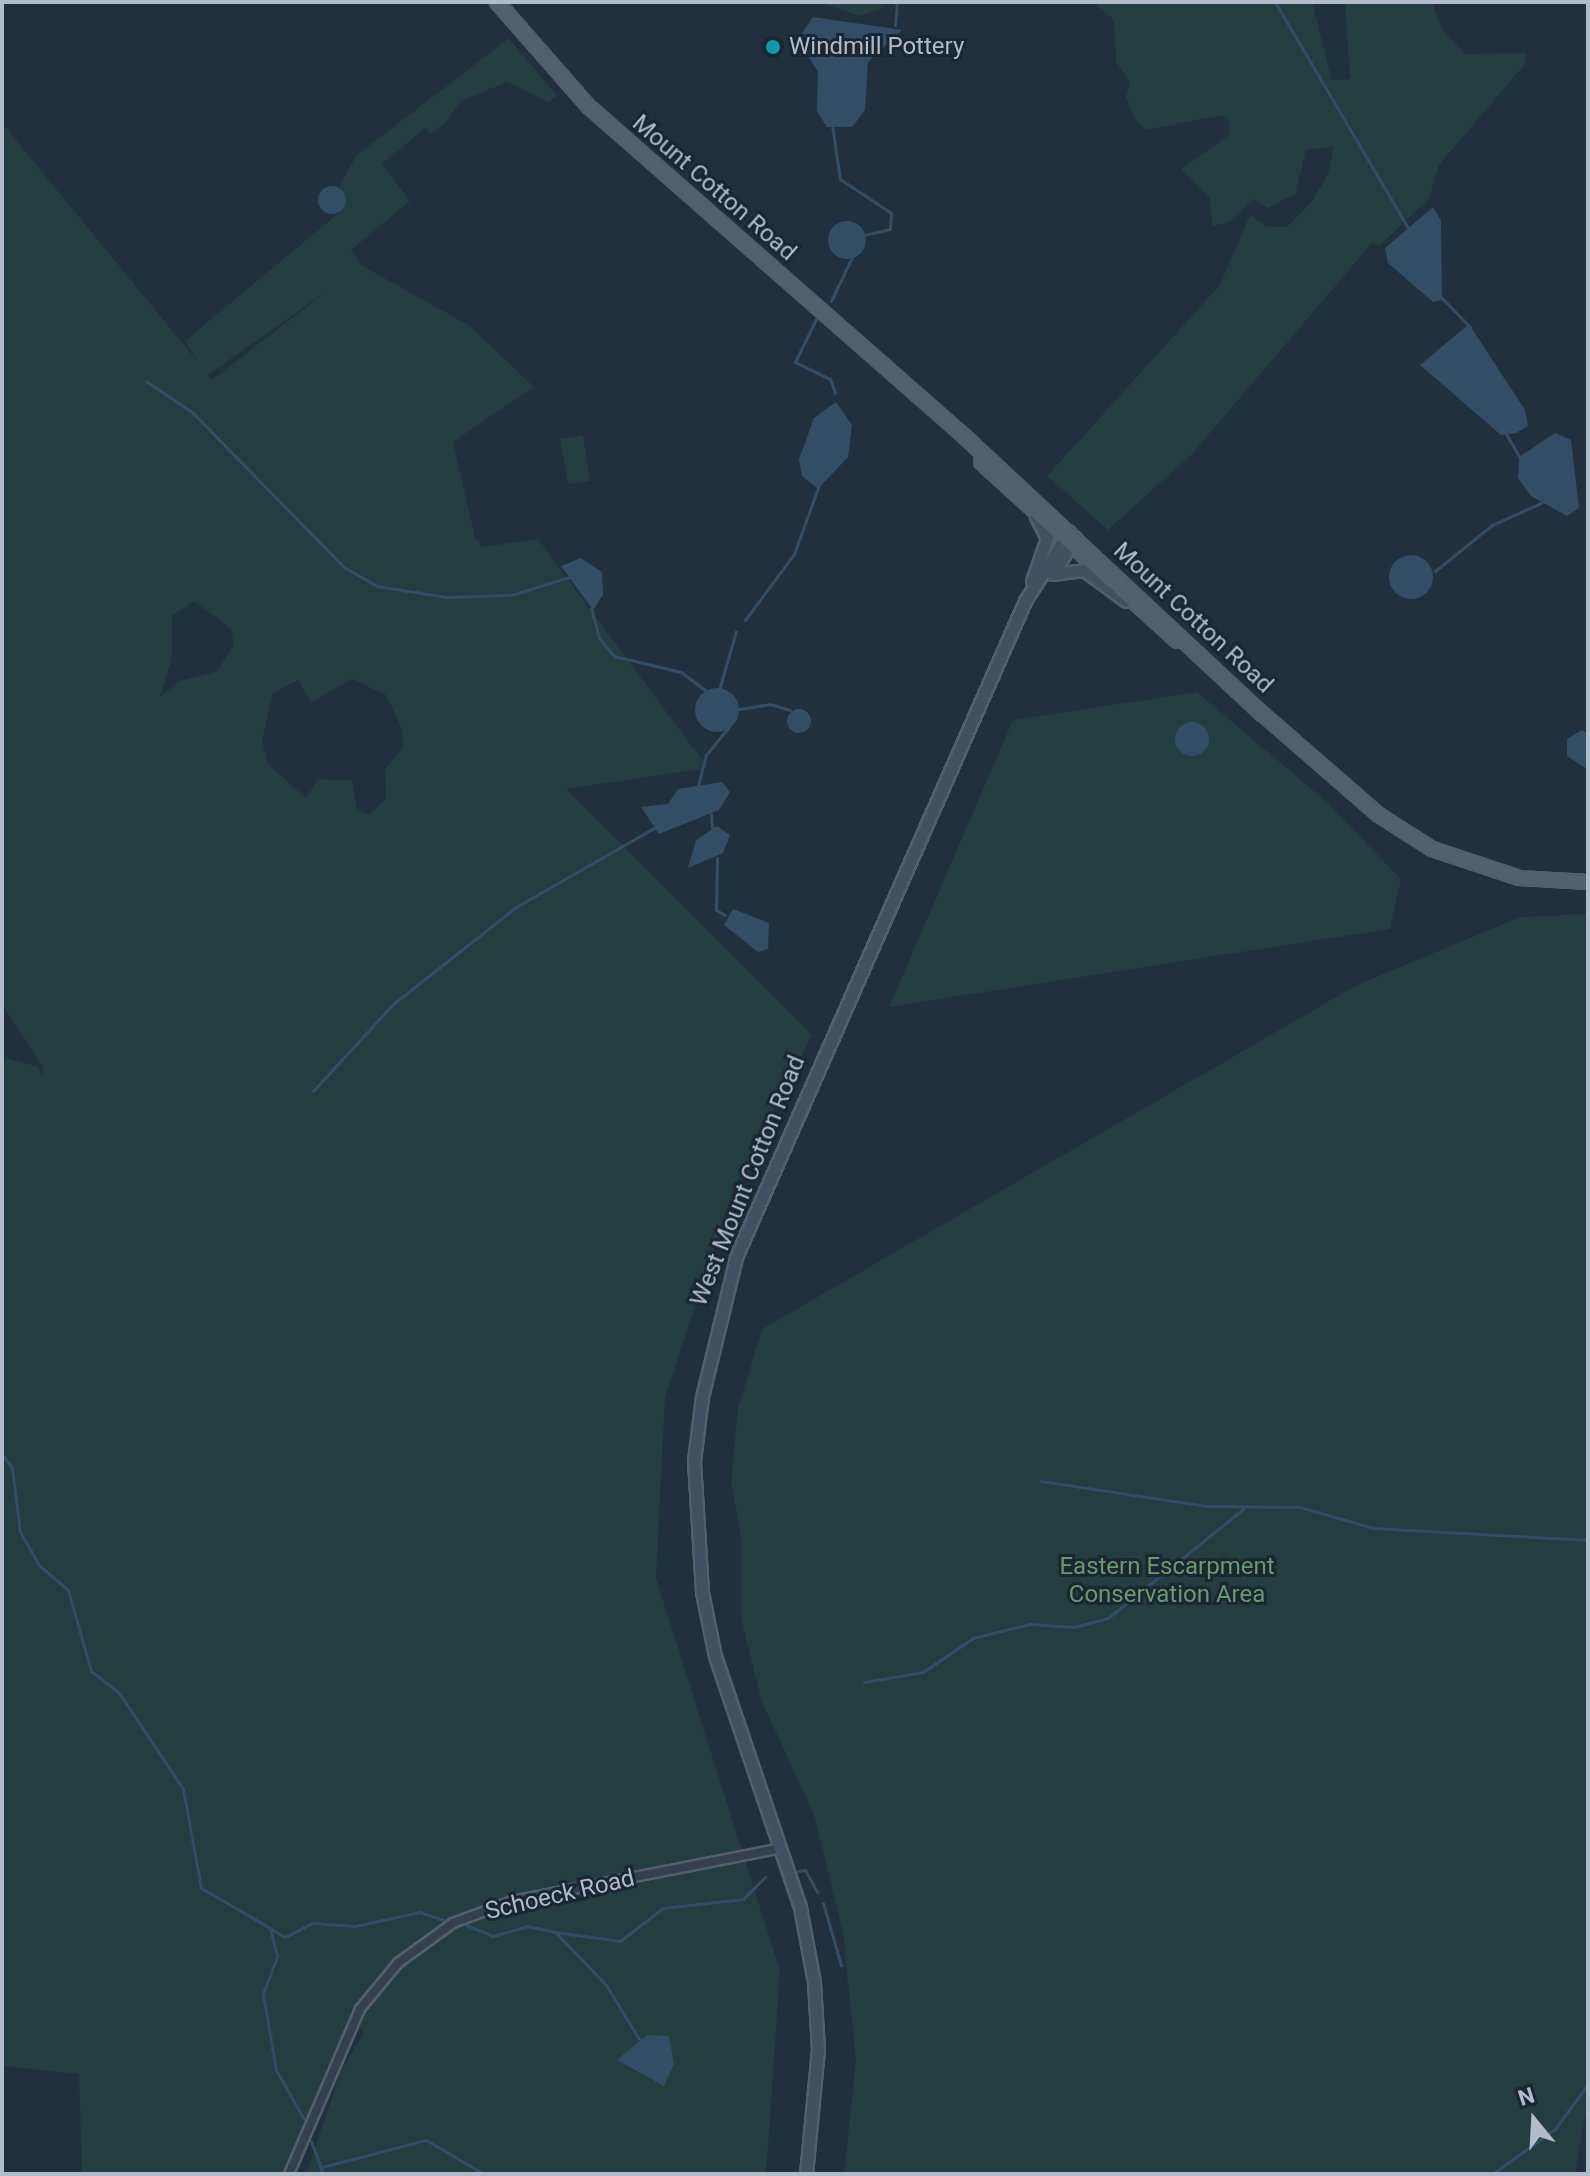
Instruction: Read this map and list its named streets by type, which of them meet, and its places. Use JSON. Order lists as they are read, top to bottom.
{
  "streets": {
    "main road": ["Mount Cotton Road", "West Mount Cotton Road"],
    "street": ["Schoeck Road"]
  },
  "crossings": [
    ["West Mount Cotton Road", "Schoeck Road"]
  ],
  "parks": ["Eastern Escarpment Conservation Area"],
  "places": ["Windmill Pottery"],
  "north": "top"
}
